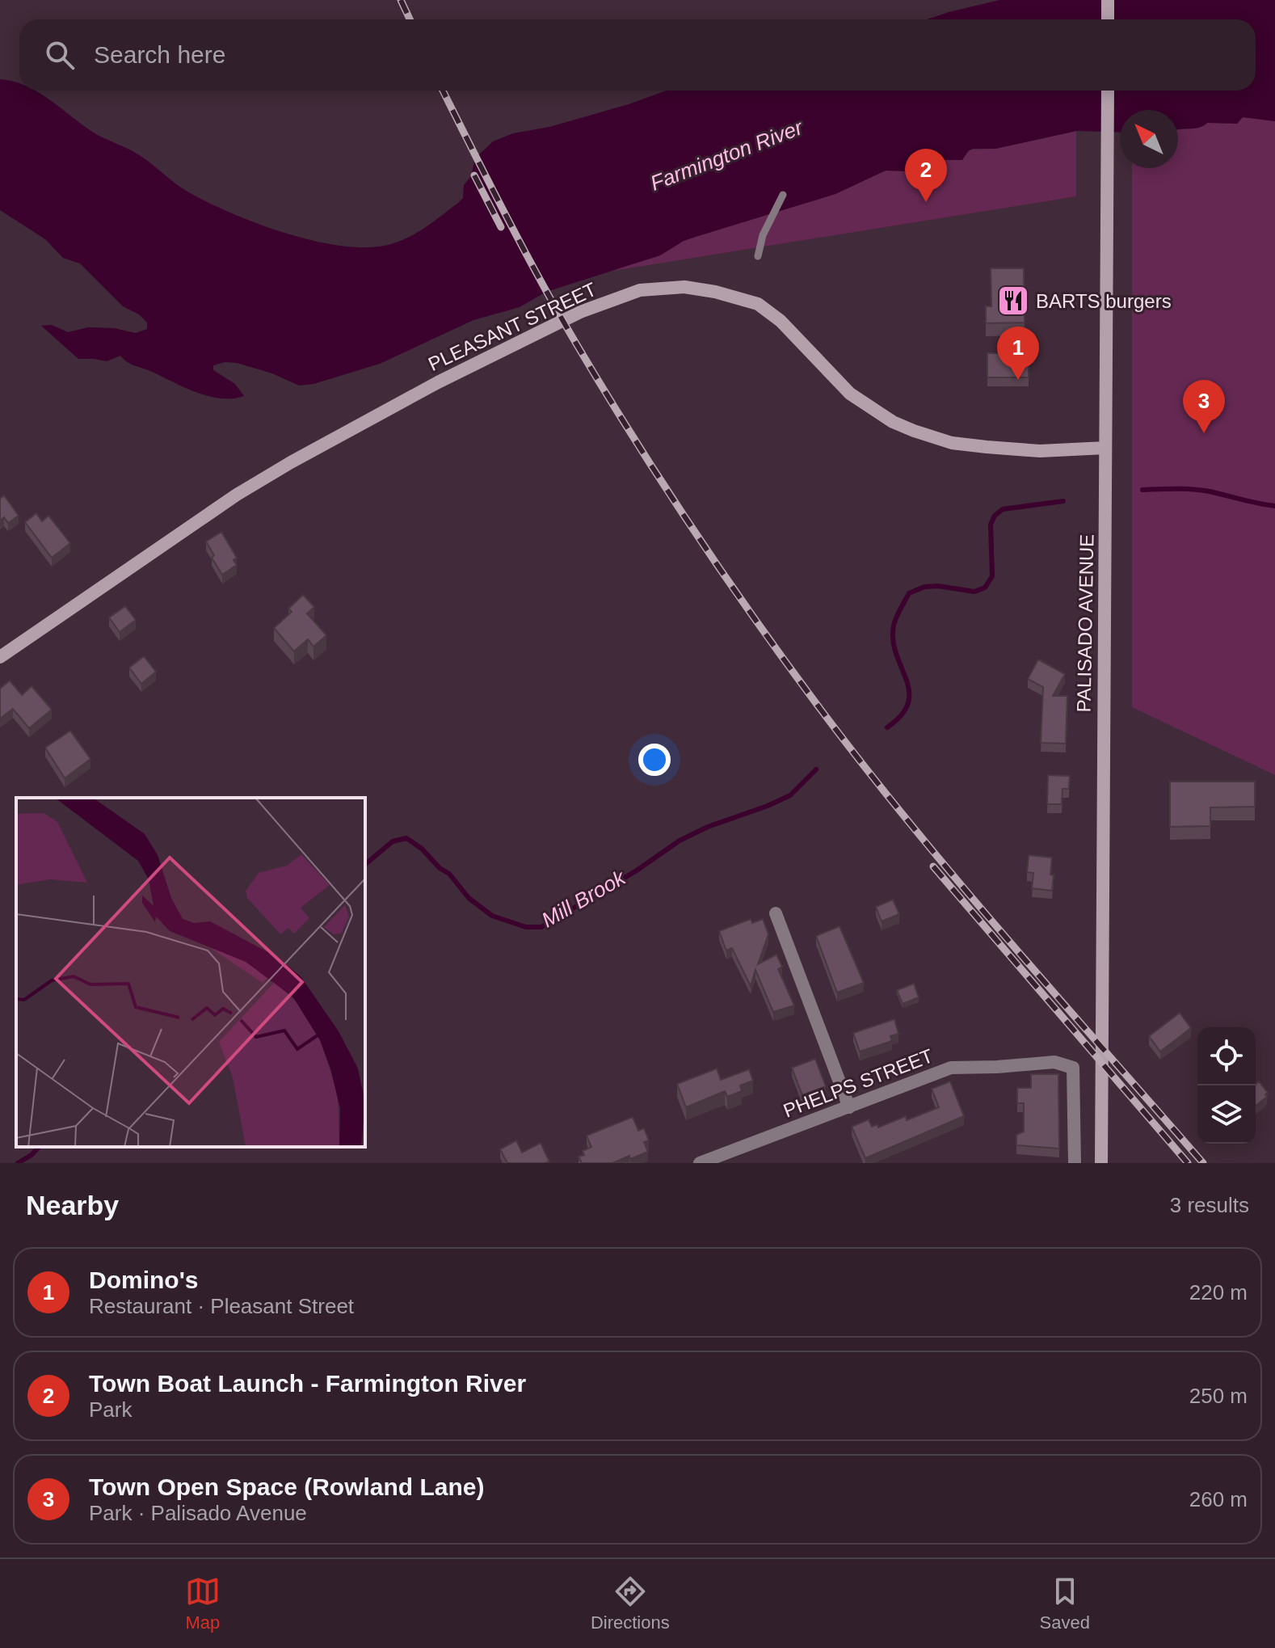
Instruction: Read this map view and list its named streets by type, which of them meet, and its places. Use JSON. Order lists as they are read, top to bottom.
{
  "streets": {
    "street": ["PLEASANT STREET", "PALISADO AVENUE", "PHELPS STREET"]
  },
  "crossings": [
    ["PLEASANT STREET", "PALISADO AVENUE"]
  ],
  "water": ["Farmington River", "Mill Brook"],
  "places": {
    "restaurant": ["BARTS burgers"]
  },
  "north": "top left",
  "page": {
    "search": "Search here",
    "pins": ["2", "1", "3"],
    "heading": ["Nearby", "3 results"],
    "list": [
      {
        "mark": "1",
        "name": "Domino's",
        "note": "Restaurant · Pleasant Street",
        "value": "220 m"
      },
      {
        "mark": "2",
        "name": "Town Boat Launch - Farmington River",
        "note": "Park",
        "value": "250 m"
      },
      {
        "mark": "3",
        "name": "Town Open Space (Rowland Lane)",
        "note": "Park · Palisado Avenue",
        "value": "260 m"
      }
    ],
    "nav": ["Map", "Directions", "Saved"]
  }
}
